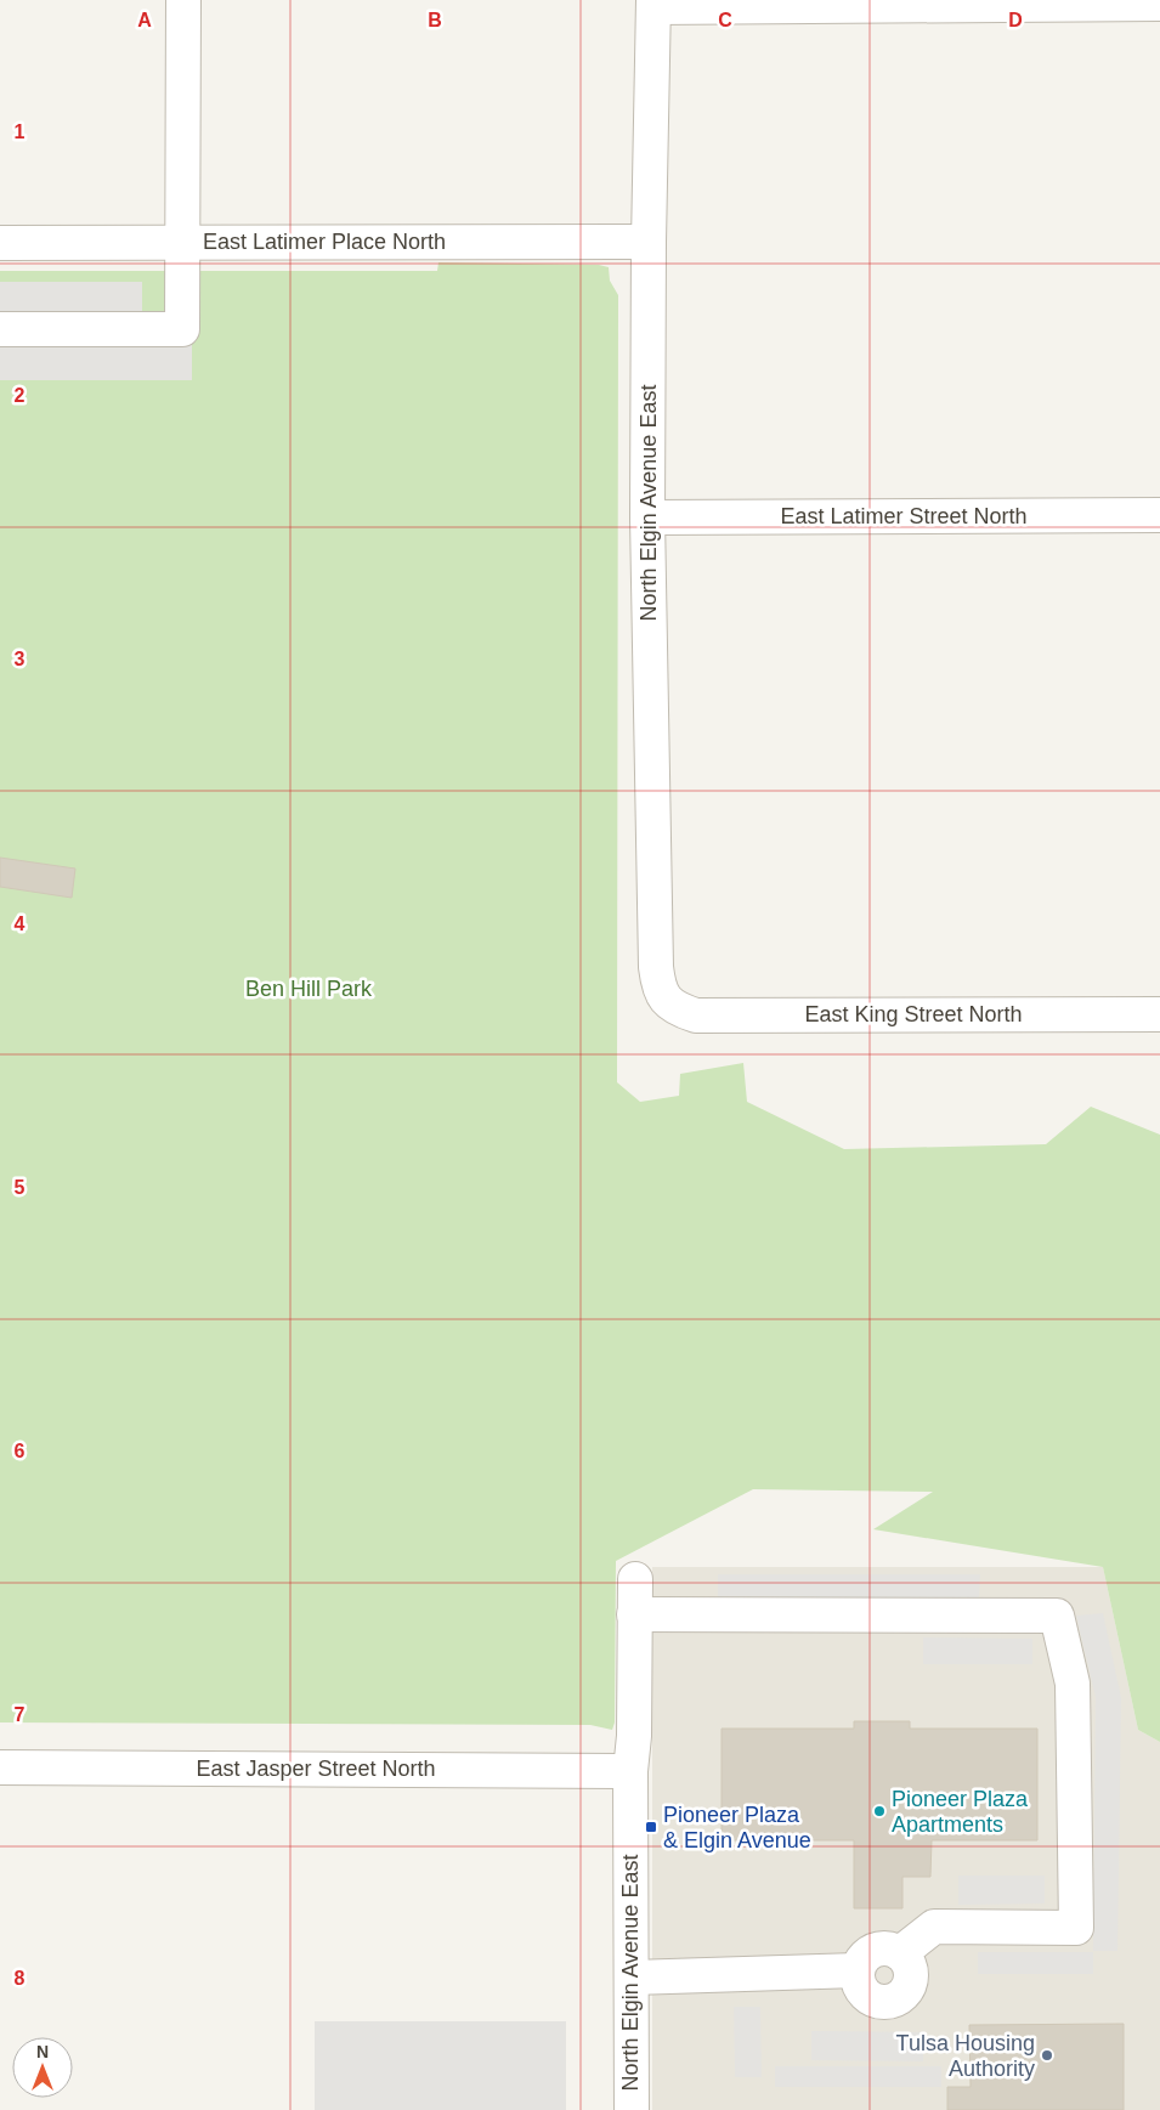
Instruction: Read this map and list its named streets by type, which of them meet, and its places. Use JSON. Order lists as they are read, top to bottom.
{
  "streets": {
    "street": [
      "East Latimer Place North",
      "North Elgin Avenue East",
      "East Latimer Street North",
      "East King Street North",
      "East Jasper Street North"
    ]
  },
  "crossings": [
    ["East Latimer Place North", "North Elgin Avenue East"],
    ["North Elgin Avenue East", "East Latimer Street North"],
    ["North Elgin Avenue East", "East King Street North"],
    ["North Elgin Avenue East", "East Jasper Street North"]
  ],
  "parks": ["Ben Hill Park"],
  "places": {
    "other": ["Pioneer Plaza Apartments", "Tulsa Housing Authority"],
    "transit": ["Pioneer Plaza & Elgin Avenue"]
  },
  "north": "top",
  "grid": {
    "columns": [
      "A",
      "B",
      "C",
      "D"
    ],
    "rows": [
      "1",
      "2",
      "3",
      "4",
      "5",
      "6",
      "7",
      "8"
    ]
  }
}
